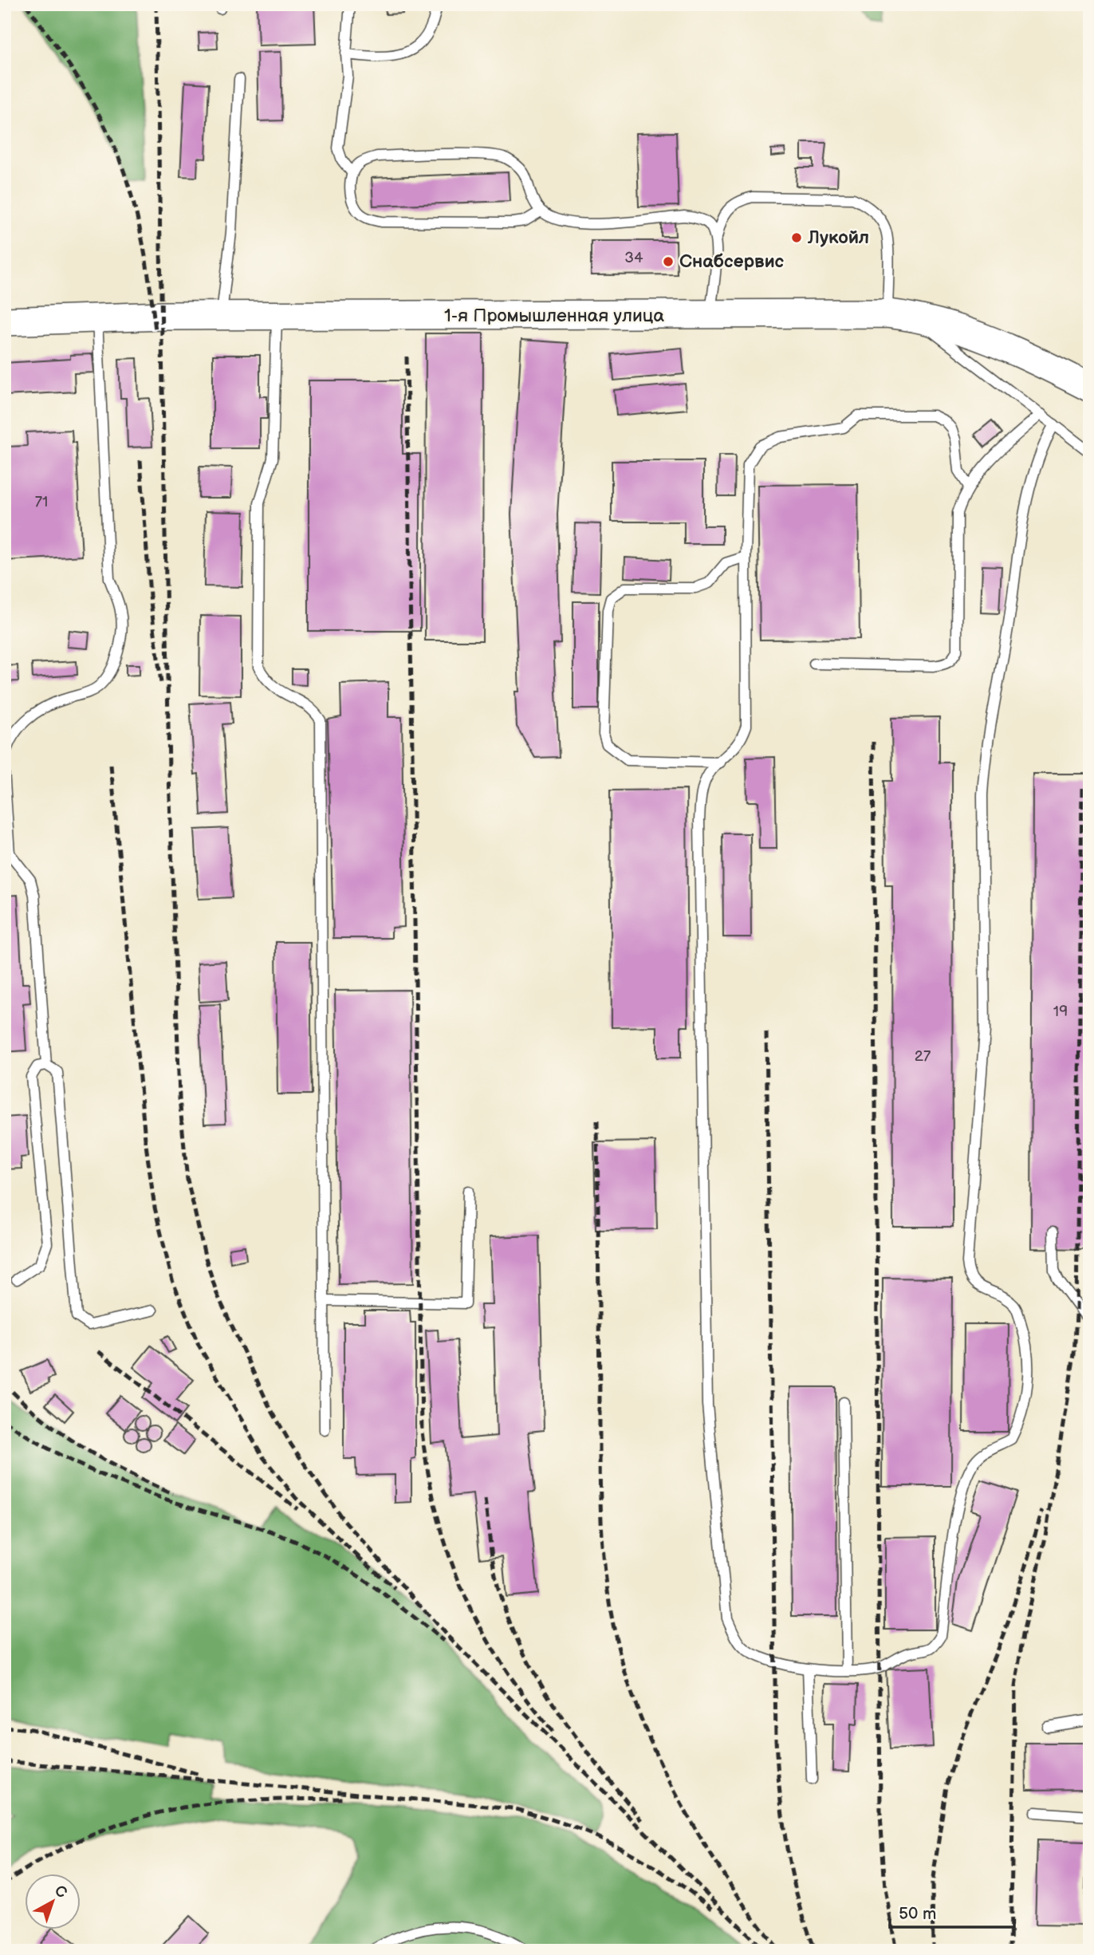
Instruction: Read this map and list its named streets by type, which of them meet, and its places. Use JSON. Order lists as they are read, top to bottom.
{
  "streets": {
    "main road": ["1-я Промышленная улица"]
  },
  "places": ["Лукойл", "Снабсервис"],
  "house_numbers": [
    "34",
    "71",
    "19",
    "27"
  ],
  "scale_bar": "50 m",
  "north": "top right"
}
